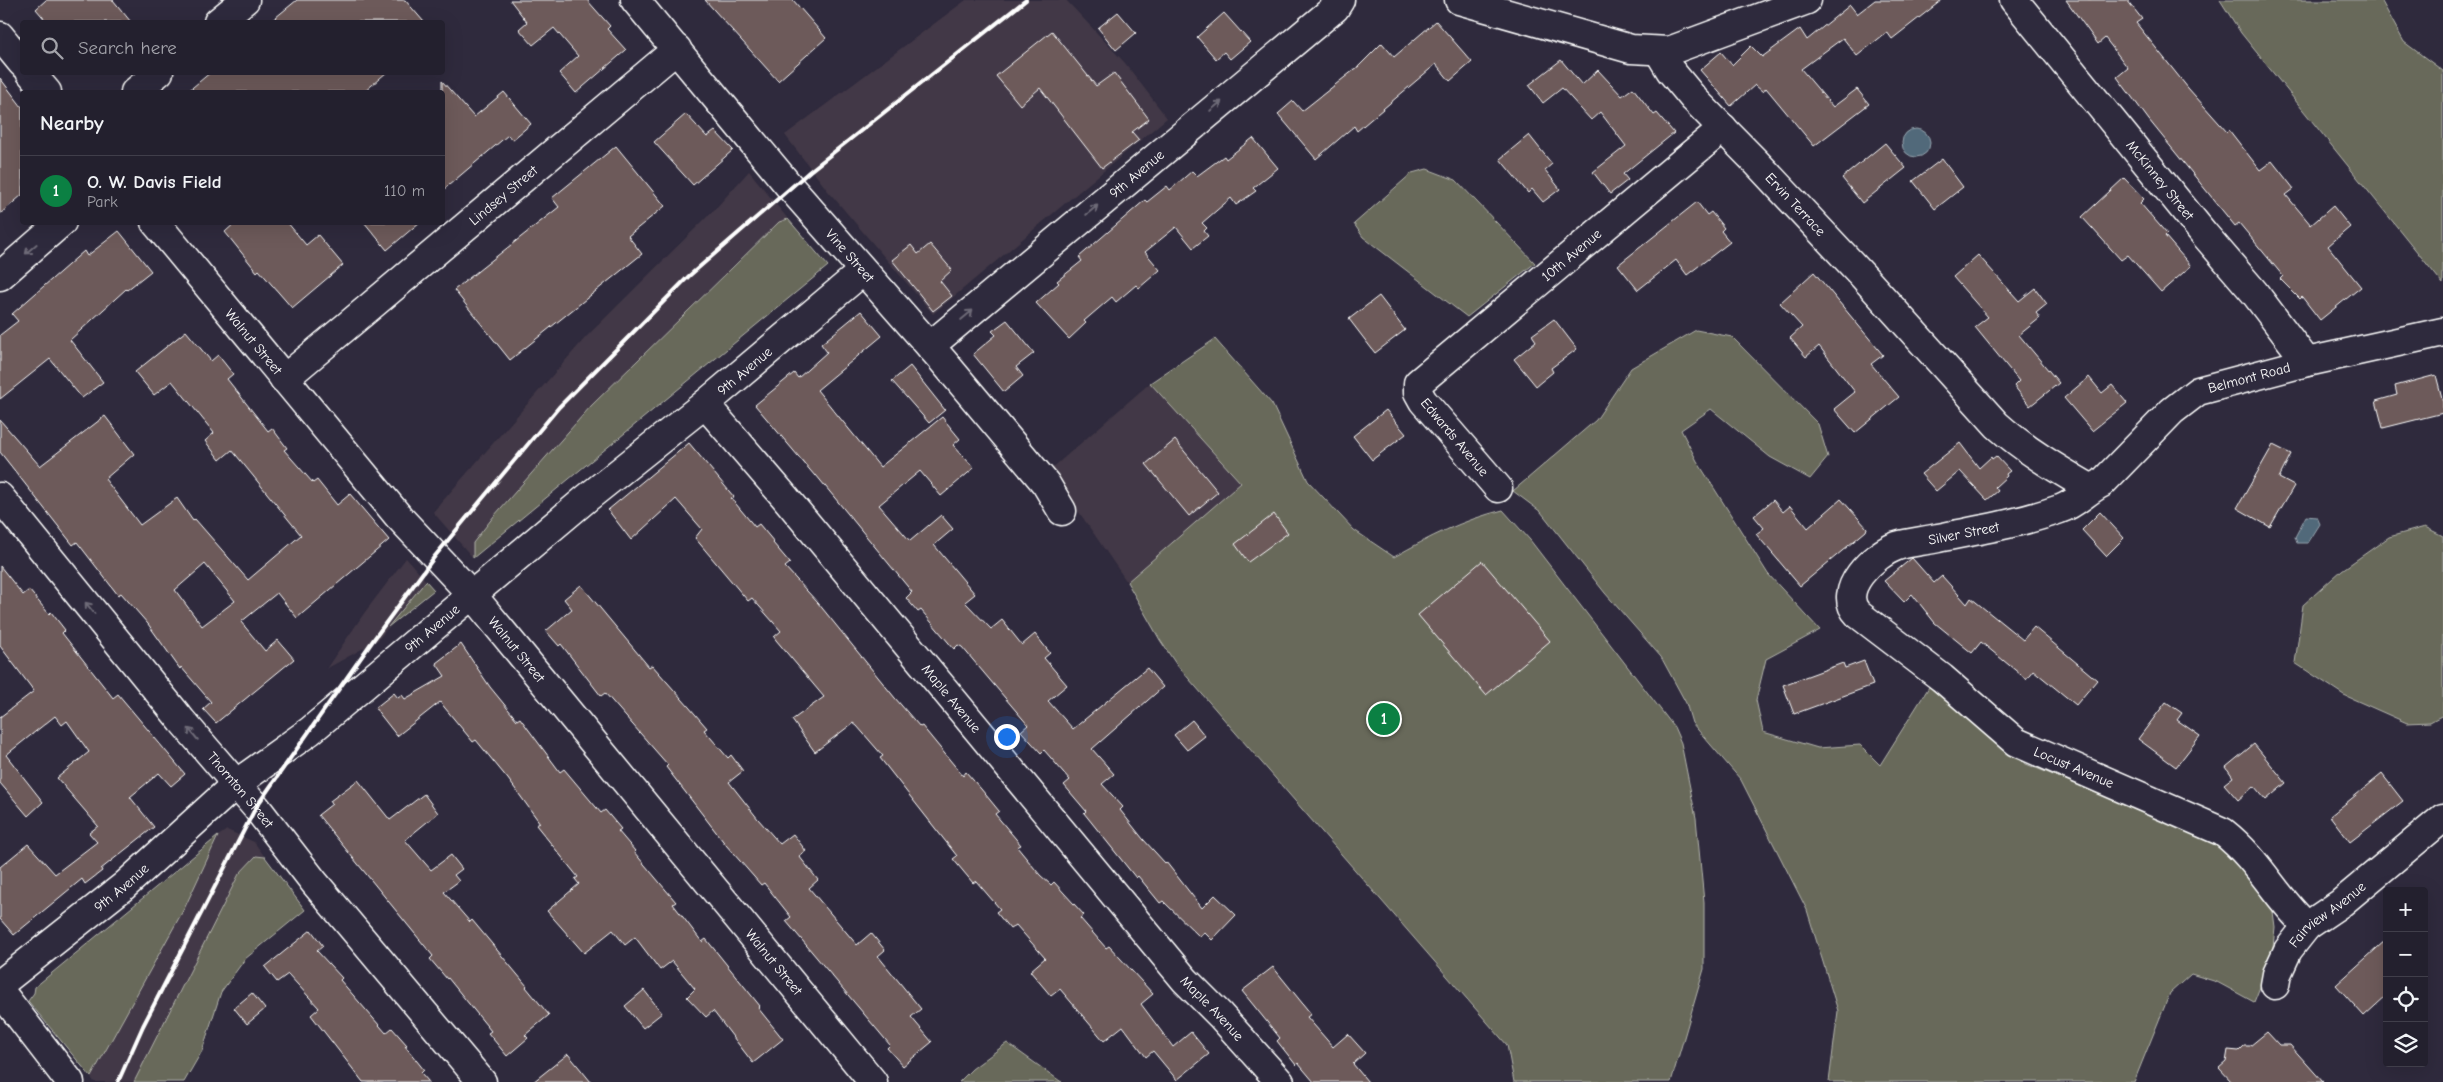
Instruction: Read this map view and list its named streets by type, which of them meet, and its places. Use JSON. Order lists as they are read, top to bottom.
{
  "streets": {
    "street": [
      "9th Avenue",
      "McKinney Street",
      "Lindsey Street",
      "Ervin Terrace",
      "Vine Street",
      "10th Avenue",
      "Walnut Street",
      "Belmont Road",
      "Edwards Avenue",
      "Silver Street",
      "Maple Avenue",
      "Locust Avenue",
      "Thornton Street",
      "Fairview Avenue"
    ]
  },
  "crossings": [
    ["9th Avenue", "Vine Street"],
    ["9th Avenue", "Walnut Street"],
    ["9th Avenue", "Maple Avenue"],
    ["9th Avenue", "Thornton Street"],
    ["McKinney Street", "Belmont Road"],
    ["Lindsey Street", "Vine Street"],
    ["Lindsey Street", "Walnut Street"],
    ["Ervin Terrace", "10th Avenue"],
    ["Ervin Terrace", "Belmont Road"],
    ["Ervin Terrace", "Silver Street"],
    ["10th Avenue", "Edwards Avenue"],
    ["Belmont Road", "Silver Street"],
    ["Silver Street", "Locust Avenue"],
    ["Locust Avenue", "Fairview Avenue"]
  ],
  "one_way": ["Thornton Street"],
  "page": {
    "search": "Search here",
    "heading": "Nearby",
    "list": [
      {
        "mark": "1",
        "name": "O. W. Davis Field",
        "note": "Park",
        "value": "110 m"
      }
    ],
    "pins": "1",
    "map_buttons": ["+", "−"]
  }
}
